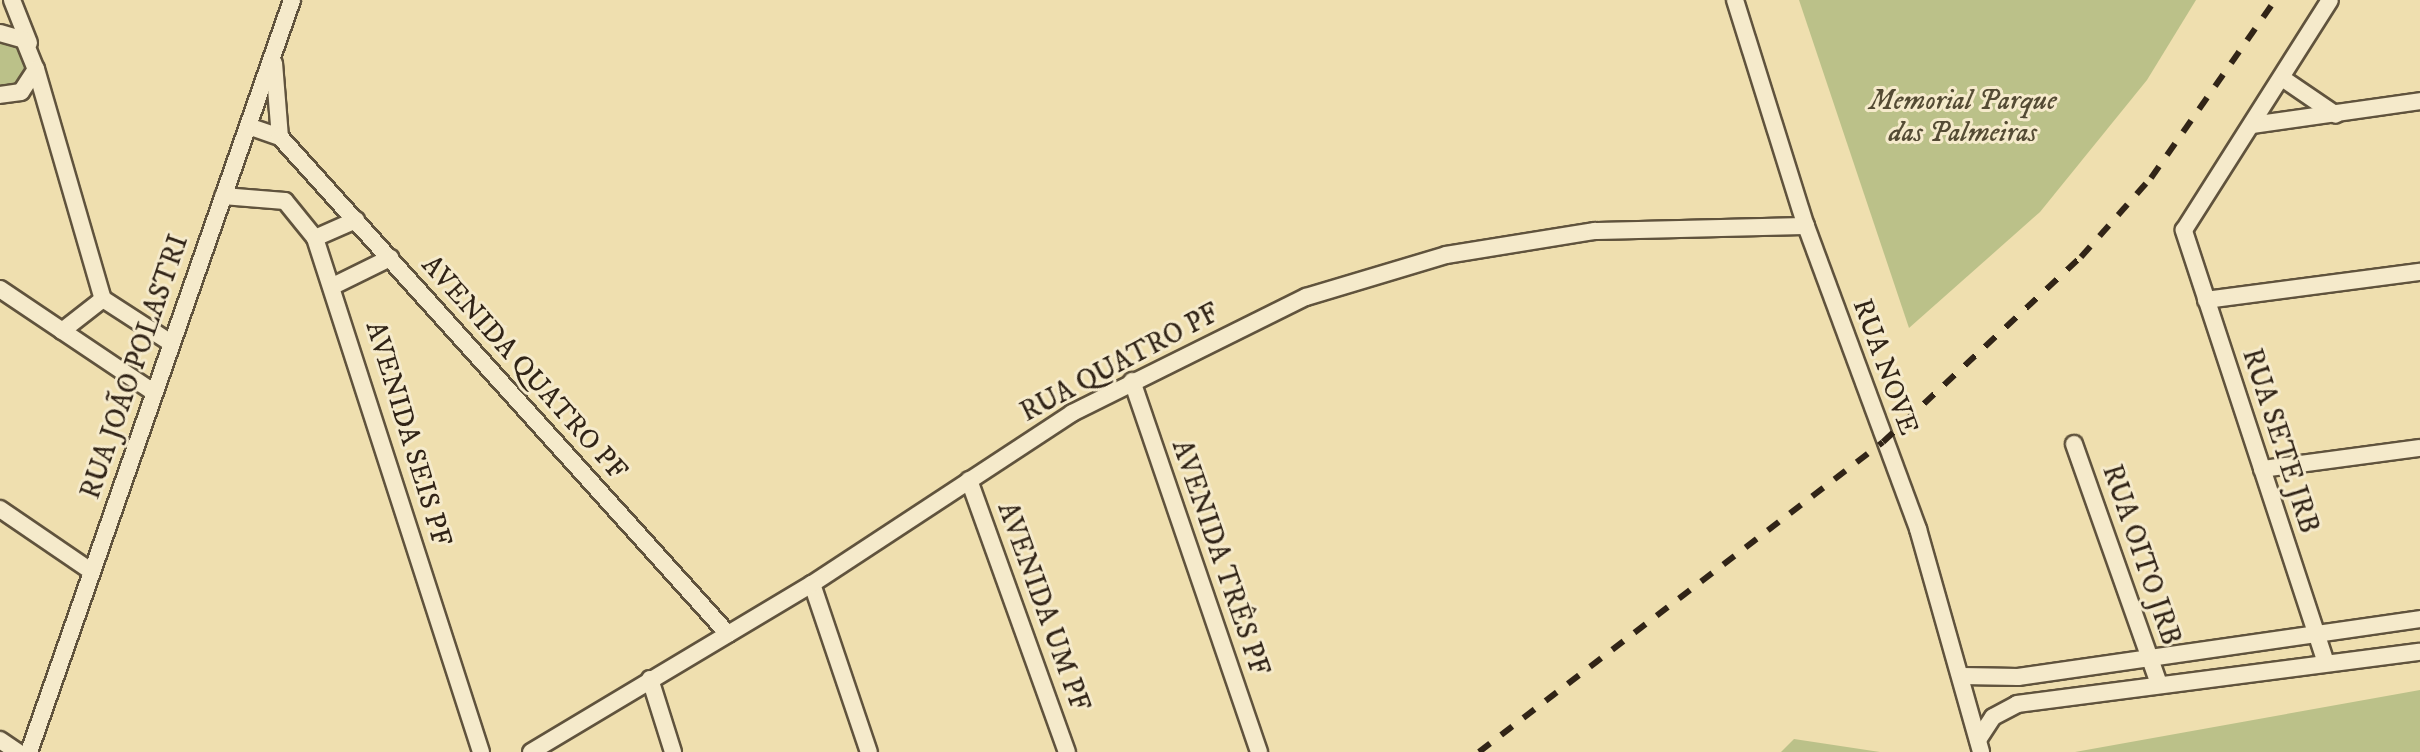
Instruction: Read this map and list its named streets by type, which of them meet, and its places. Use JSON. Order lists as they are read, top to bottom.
{
  "streets": {
    "street": [
      "RUA QUATRO PF",
      "RUA JOÃO POLASTRI",
      "RUA NOVE",
      "AVENIDA QUATRO PF",
      "AVENIDA SEIS PF",
      "RUA SETE JRB",
      "RUA OITO JRB",
      "AVENIDA TRÊS PF",
      "AVENIDA UM PF"
    ]
  },
  "crossings": [
    ["RUA QUATRO PF", "RUA NOVE"],
    ["RUA QUATRO PF", "AVENIDA QUATRO PF"],
    ["RUA QUATRO PF", "AVENIDA TRÊS PF"],
    ["RUA QUATRO PF", "AVENIDA UM PF"],
    ["RUA JOÃO POLASTRI", "AVENIDA QUATRO PF"],
    ["RUA JOÃO POLASTRI", "AVENIDA SEIS PF"]
  ],
  "parks": ["Memorial Parque das Palmeiras"]
}
